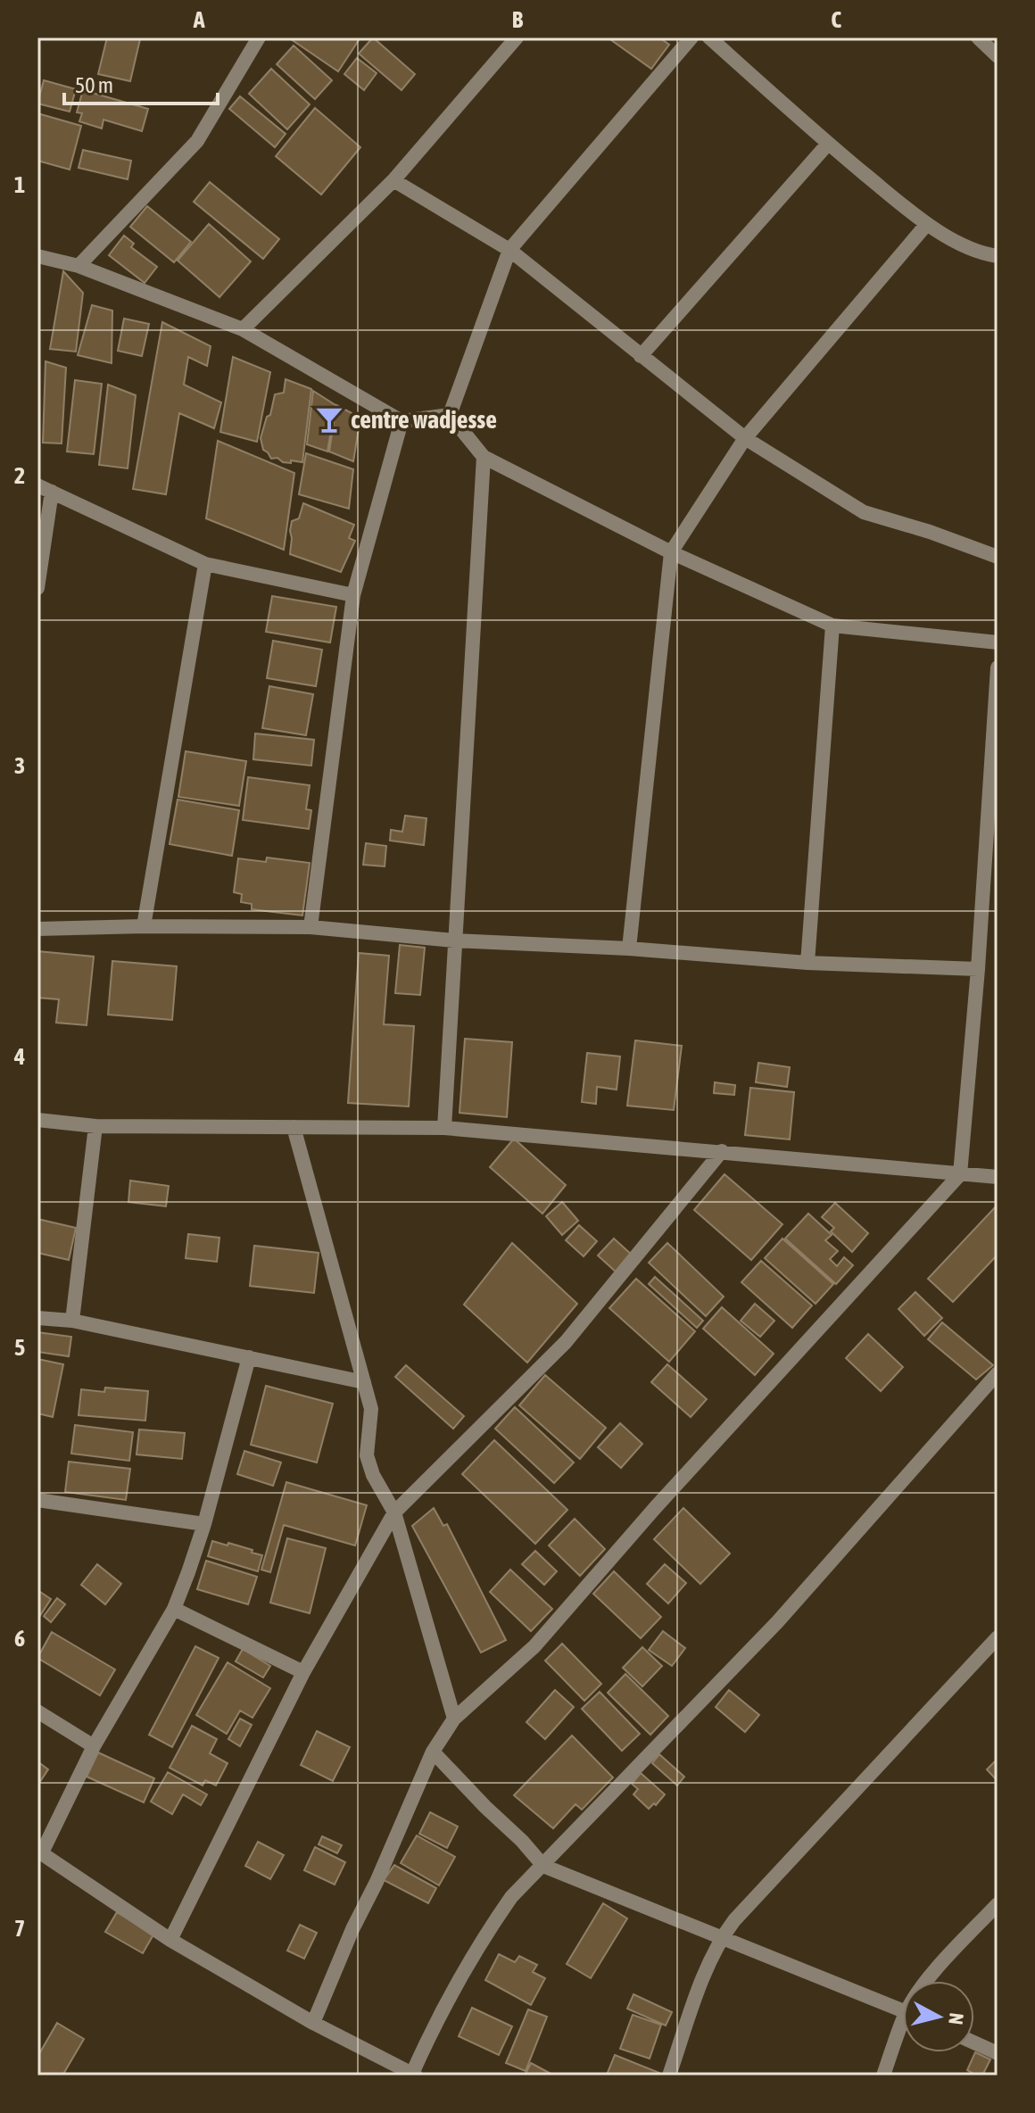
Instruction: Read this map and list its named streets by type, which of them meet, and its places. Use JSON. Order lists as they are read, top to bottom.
{
  "places": {
    "bar": ["centre wadjesse"]
  },
  "scale_bar": "50 m",
  "north": "right",
  "grid": {
    "columns": ["A", "B", "C"],
    "rows": [
      "1",
      "2",
      "3",
      "4",
      "5",
      "6",
      "7"
    ]
  }
}
